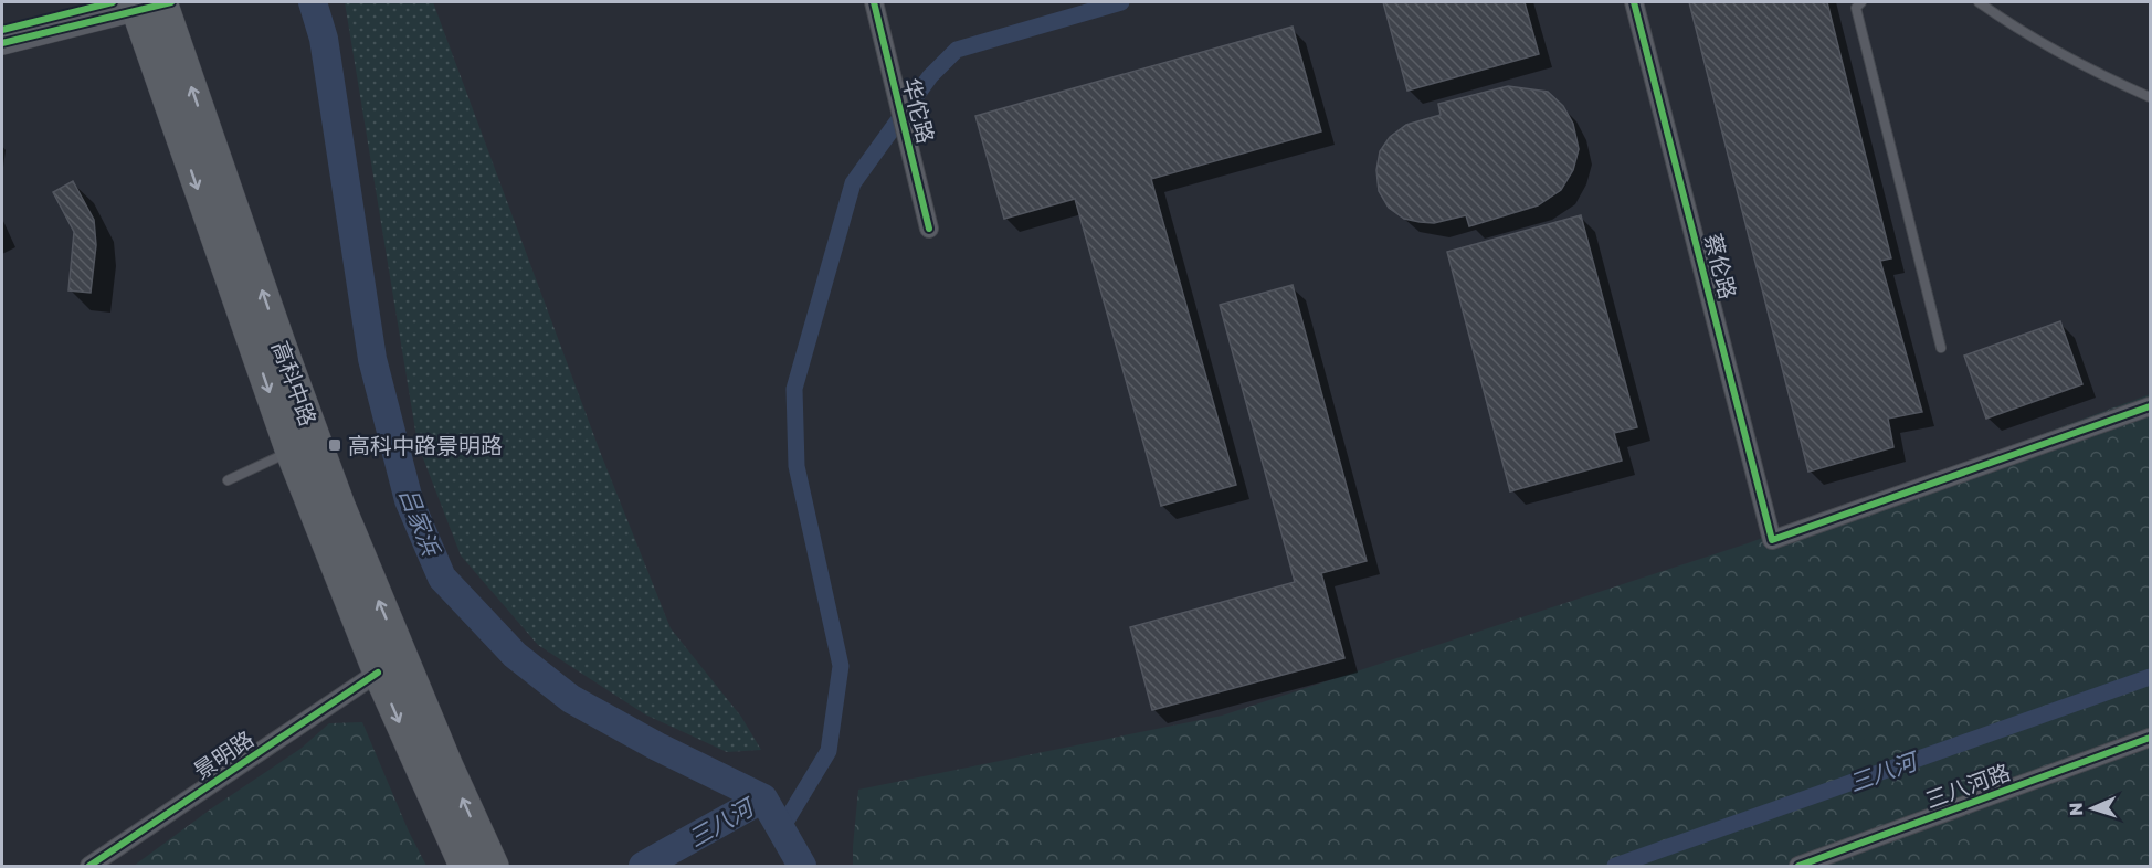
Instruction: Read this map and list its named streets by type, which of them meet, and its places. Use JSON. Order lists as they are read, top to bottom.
{
  "streets": {
    "main road": ["高科中路"],
    "street": [
      "华佗路",
      "蔡伦路",
      "景明路",
      "三八河路"
    ]
  },
  "crossings": [
    ["高科中路", "景明路"]
  ],
  "water": ["吕家浜", "三八河"],
  "places": {
    "transit": ["高科中路景明路"]
  },
  "north": "left"
}
